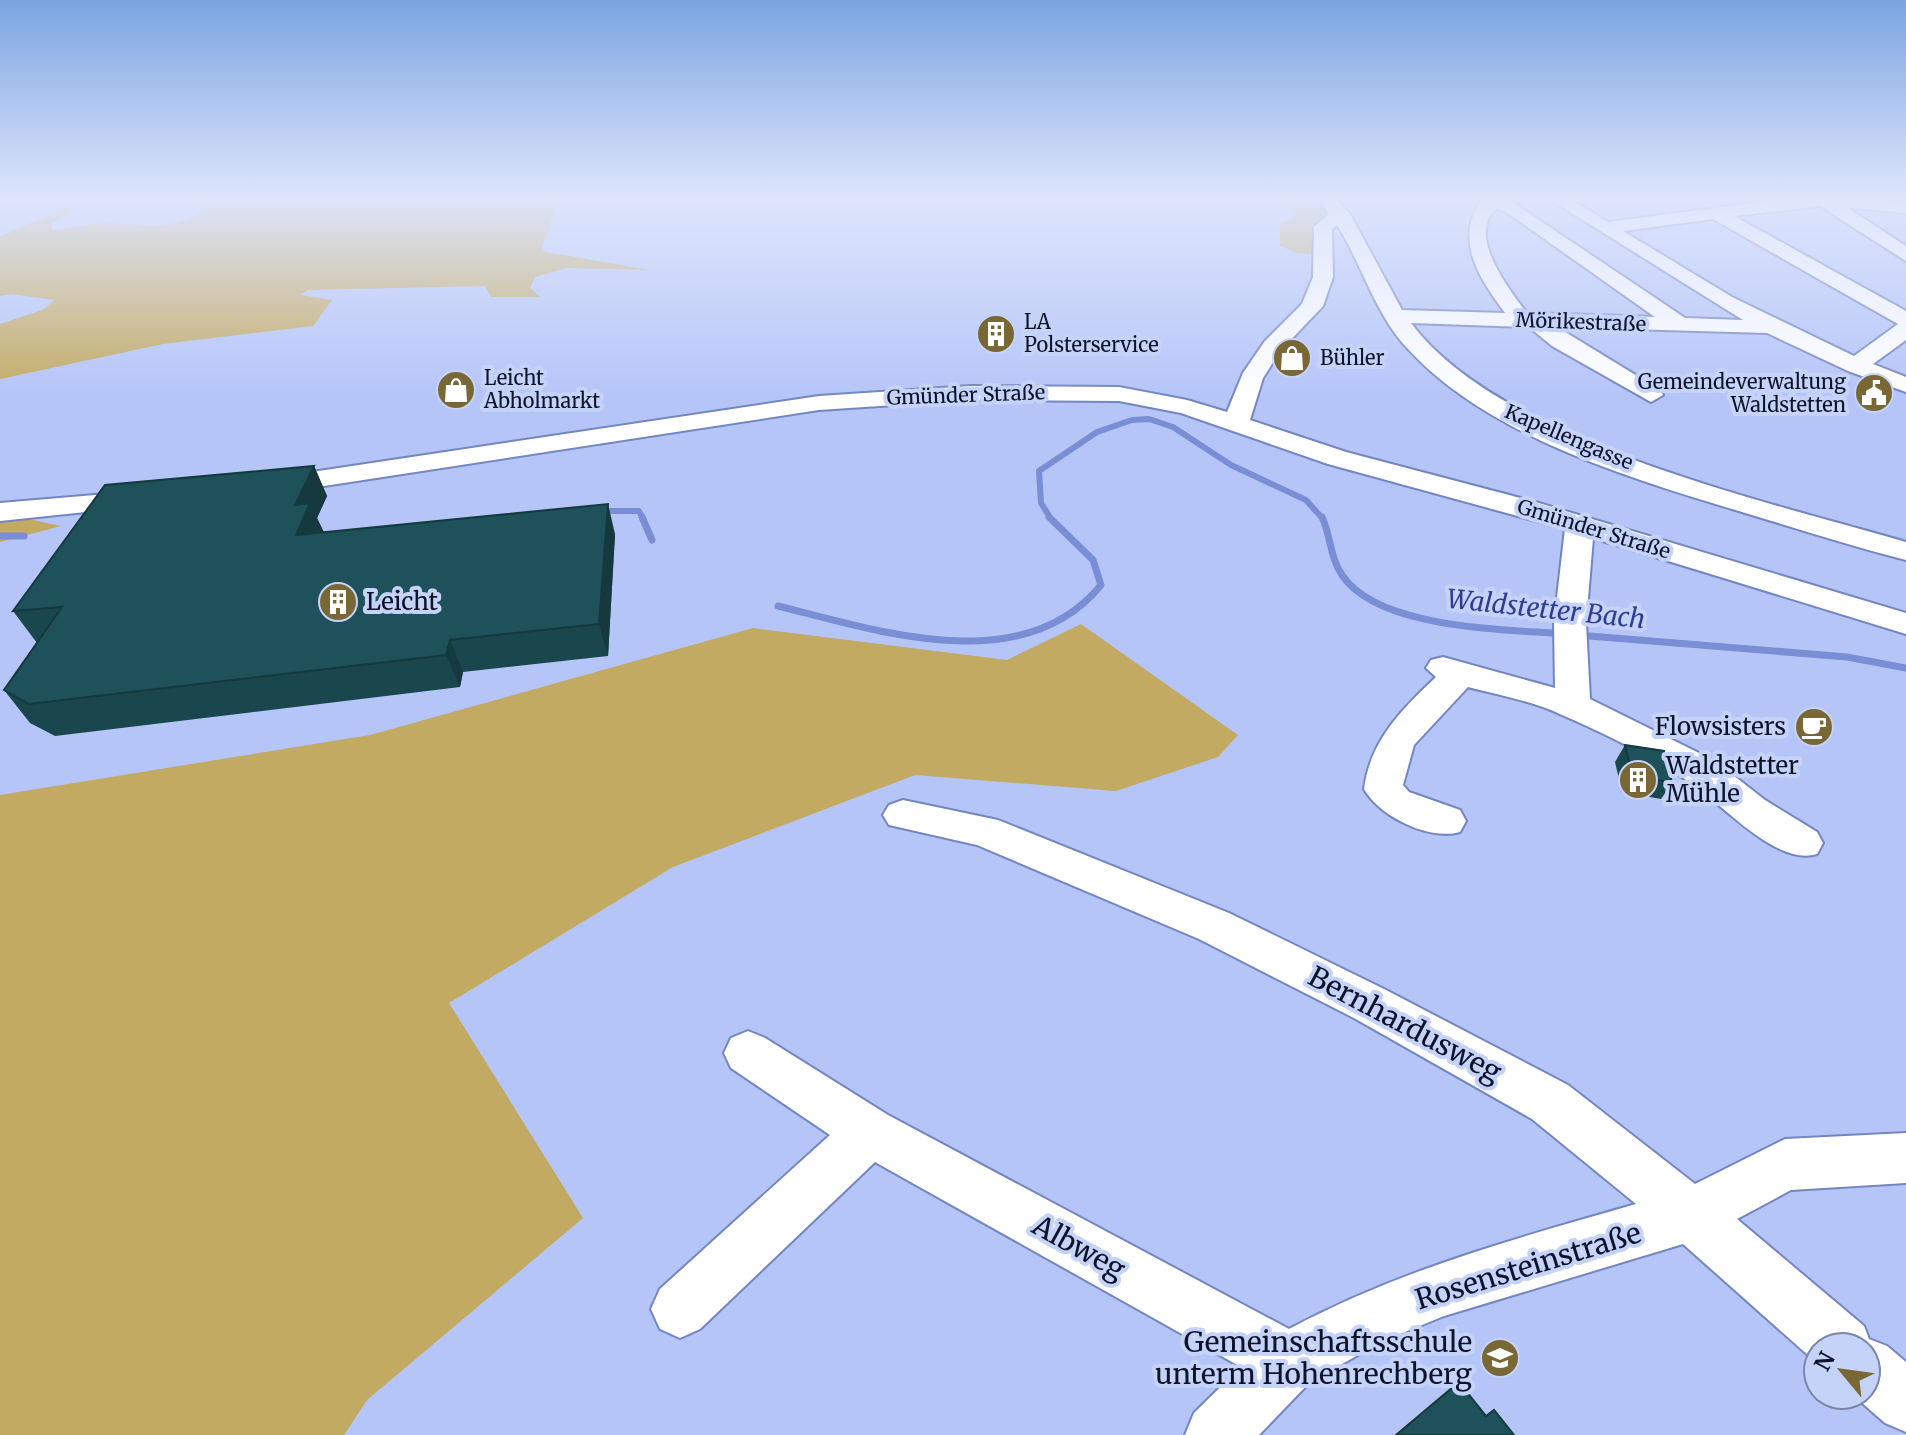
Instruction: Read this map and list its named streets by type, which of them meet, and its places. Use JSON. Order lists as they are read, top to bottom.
{
  "streets": {
    "street": [
      "Mörikestraße",
      "Gmünder Straße",
      "Kapellengasse",
      "Bernhardusweg",
      "Albweg",
      "Rosensteinstraße"
    ]
  },
  "crossings": [
    ["Mörikestraße", "Kapellengasse"],
    ["Bernhardusweg", "Rosensteinstraße"],
    ["Albweg", "Rosensteinstraße"]
  ],
  "water": ["Waldstetter Bach"],
  "places": {
    "building": ["LA Polsterservice", "Leicht", "Waldstetter Mühle"],
    "shop": ["Bühler", "Leicht Abholmarkt"],
    "public building": ["Gemeindeverwaltung Waldstetten"],
    "cafe": ["Flowsisters"],
    "school or university": ["Gemeinschaftsschule unterm Hohenrechberg"]
  },
  "north": "top left"
}
